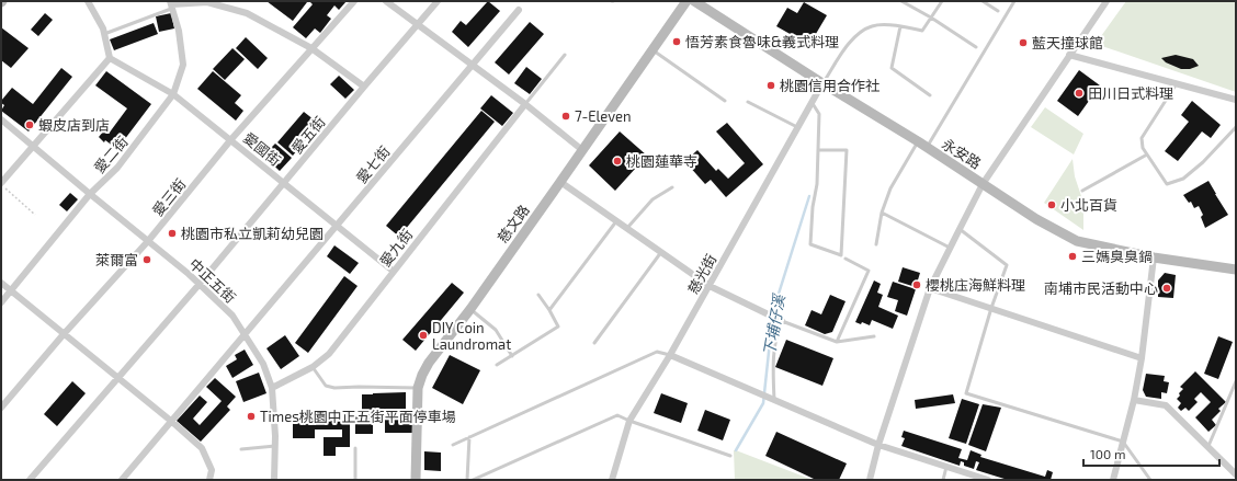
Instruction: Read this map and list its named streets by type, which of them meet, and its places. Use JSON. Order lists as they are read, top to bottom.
{
  "streets": {
    "main road": ["永安路", "慈文路"],
    "street": [
      "愛五街",
      "愛國街",
      "愛二街",
      "愛七街",
      "愛三街",
      "愛九街",
      "慈光街",
      "中正五街"
    ]
  },
  "crossings": [
    ["愛五街", "愛國街"],
    ["愛五街", "中正五街"],
    ["愛國街", "愛二街"],
    ["愛國街", "愛七街"],
    ["愛國街", "愛三街"],
    ["愛國街", "愛九街"],
    ["永安路", "慈光街"],
    ["愛二街", "中正五街"],
    ["愛七街", "中正五街"],
    ["愛三街", "中正五街"],
    ["愛九街", "中正五街"]
  ],
  "water": ["下埔仔溪"],
  "places": [
    "悟芳素食魯味&義式料理",
    "藍天撞球館",
    "桃園信用合作社",
    "田川日式料理",
    "7-Eleven",
    "蝦皮店到店",
    "桃園蓮華寺",
    "小北百貨",
    "桃園市私立凱莉幼兒園",
    "三媽臭臭鍋",
    "萊爾富",
    "櫻桃庒海鮮料理",
    "南埔市民活動中心",
    "DIY Coin Laundromat",
    "Times桃園中正五街平面停車場"
  ],
  "scale_bar": "100 m"
}
